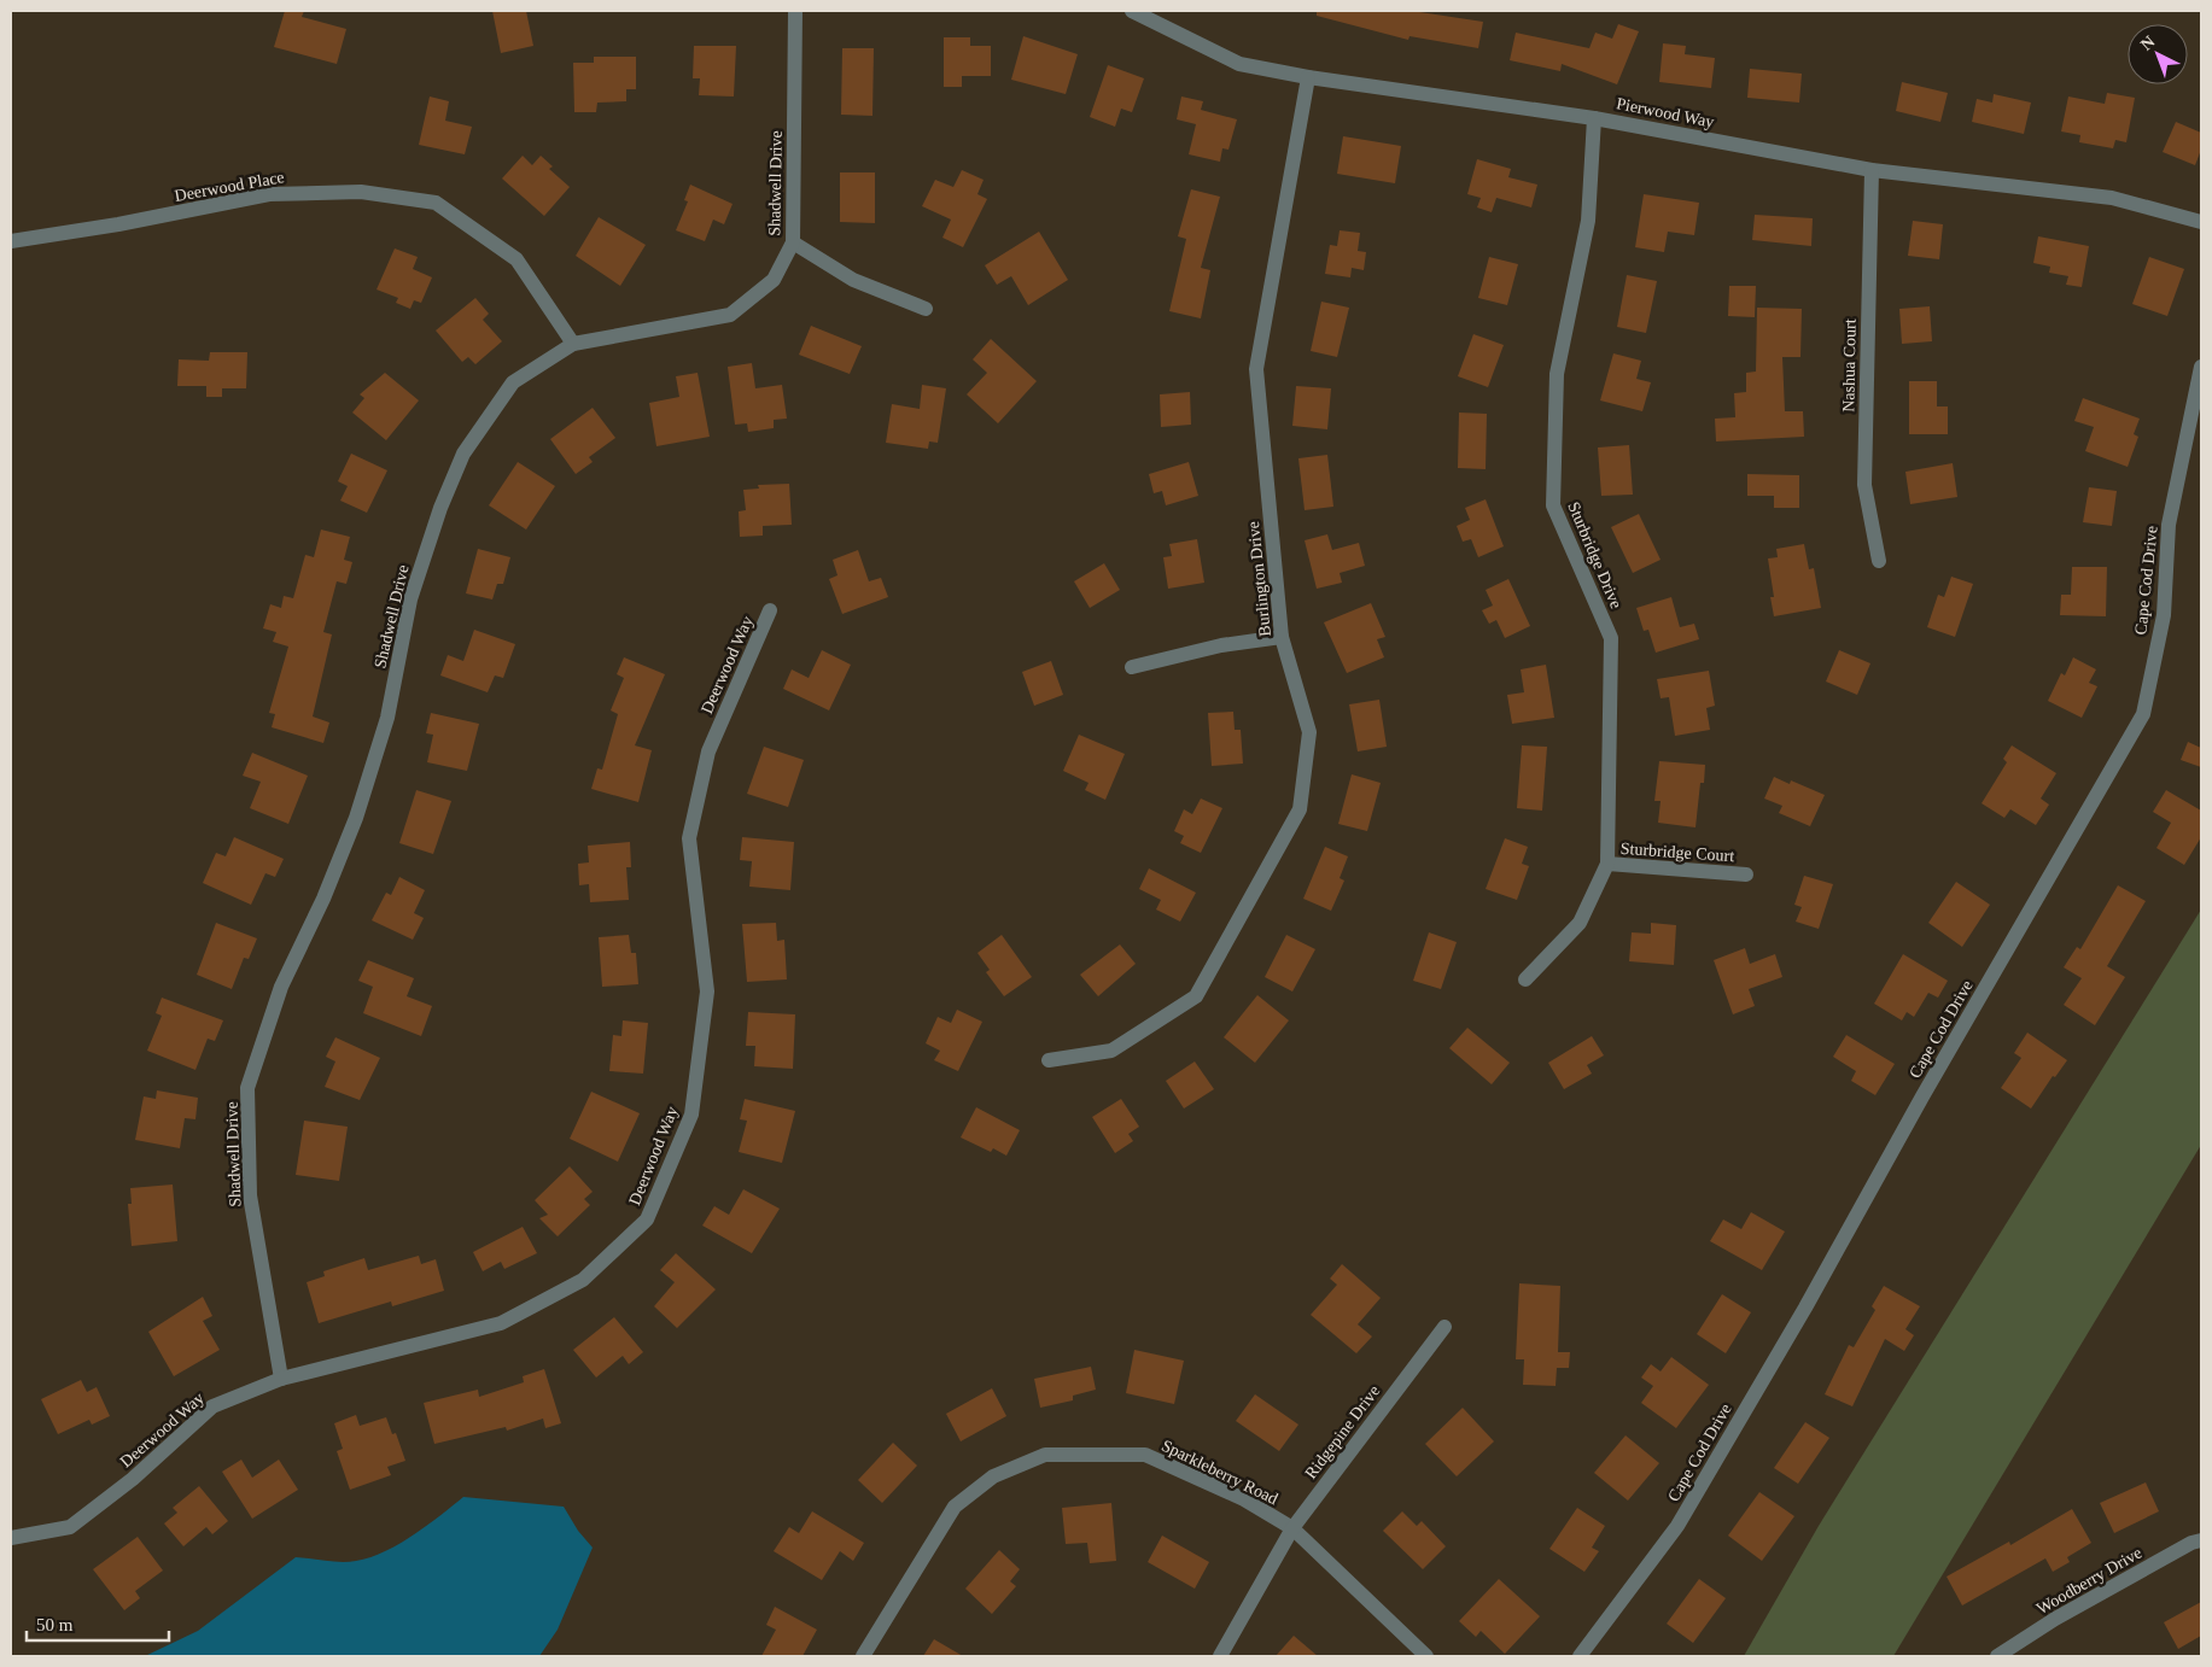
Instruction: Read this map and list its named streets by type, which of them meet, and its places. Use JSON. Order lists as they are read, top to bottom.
{
  "streets": {
    "street": [
      "Pierwood Way",
      "Shadwell Drive",
      "Deerwood Place",
      "Nashua Court",
      "Sturbridge Drive",
      "Burlington Drive",
      "Cape Cod Drive",
      "Deerwood Way",
      "Sturbridge Court",
      "Ridgepine Drive",
      "Sparkleberry Road",
      "Woodberry Drive"
    ]
  },
  "crossings": [
    ["Pierwood Way", "Nashua Court"],
    ["Pierwood Way", "Sturbridge Drive"],
    ["Pierwood Way", "Burlington Drive"],
    ["Shadwell Drive", "Deerwood Place"],
    ["Shadwell Drive", "Deerwood Way"],
    ["Sturbridge Drive", "Sturbridge Court"],
    ["Ridgepine Drive", "Sparkleberry Road"]
  ],
  "scale_bar": "50 m",
  "north": "top left"
}
